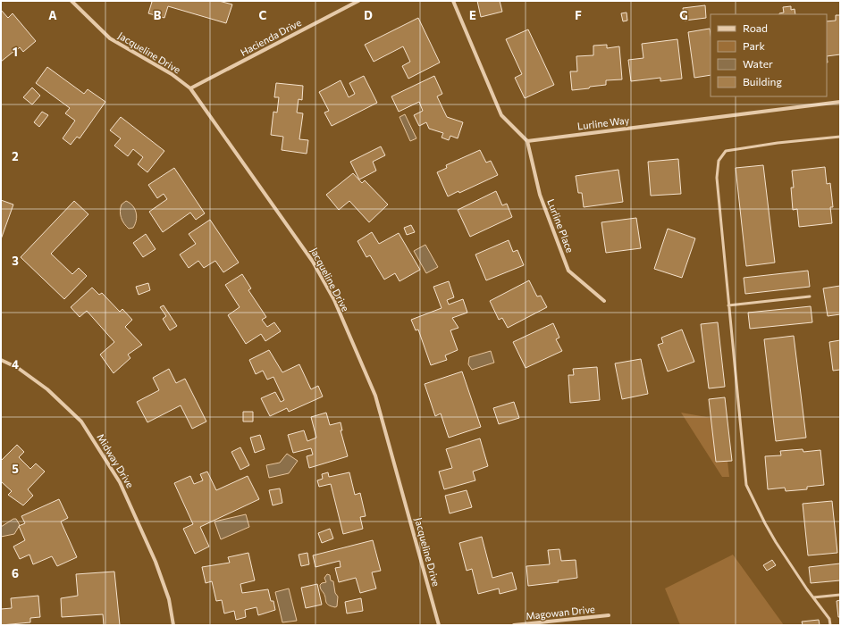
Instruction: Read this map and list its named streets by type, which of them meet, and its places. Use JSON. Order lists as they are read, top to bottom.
{
  "streets": {
    "street": [
      "Hacienda Drive",
      "Jacqueline Drive",
      "Lurline Way",
      "Lurline Place",
      "Midway Drive",
      "Magowan Drive"
    ]
  },
  "crossings": [
    ["Hacienda Drive", "Jacqueline Drive"],
    ["Lurline Way", "Lurline Place"]
  ],
  "legend": [
    "Road",
    "Park",
    "Water",
    "Building"
  ],
  "grid": {
    "columns": [
      "A",
      "B",
      "C",
      "D",
      "E",
      "F",
      "G"
    ],
    "rows": [
      "1",
      "2",
      "3",
      "4",
      "5",
      "6"
    ]
  }
}
